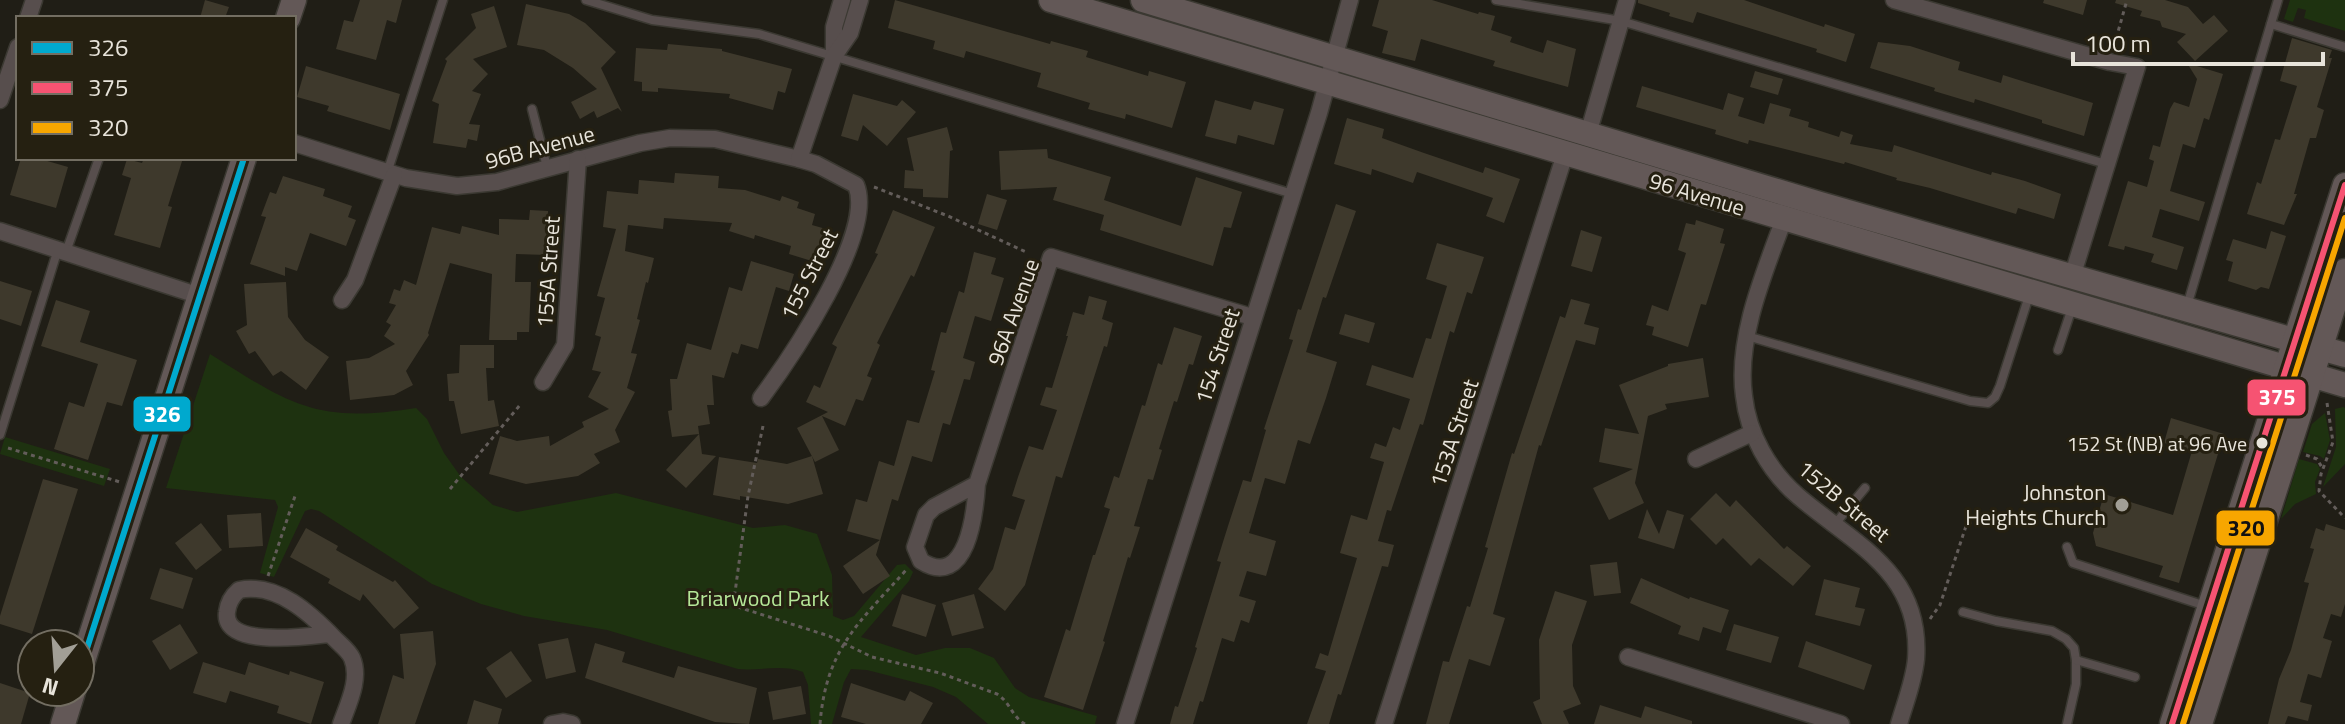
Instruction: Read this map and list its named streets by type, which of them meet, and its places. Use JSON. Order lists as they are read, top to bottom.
{
  "streets": {
    "main road": ["96 Avenue"],
    "street": [
      "96B Avenue",
      "155A Street",
      "155 Street",
      "96A Avenue",
      "154 Street",
      "153A Street",
      "152B Street"
    ]
  },
  "crossings": [
    ["96B Avenue", "155A Street"],
    ["96B Avenue", "155 Street"],
    ["96 Avenue", "154 Street"],
    ["96 Avenue", "153A Street"],
    ["96 Avenue", "152B Street"],
    ["96A Avenue", "154 Street"]
  ],
  "parks": ["Briarwood Park"],
  "places": ["152 St (NB) at 96 Ave", "Johnston Heights Church"],
  "lines": ["transit line 326", "transit line 375", "transit line 320"],
  "legend": ["326", "375", "320"],
  "scale_bar": "100 m",
  "north": "bottom"
}
